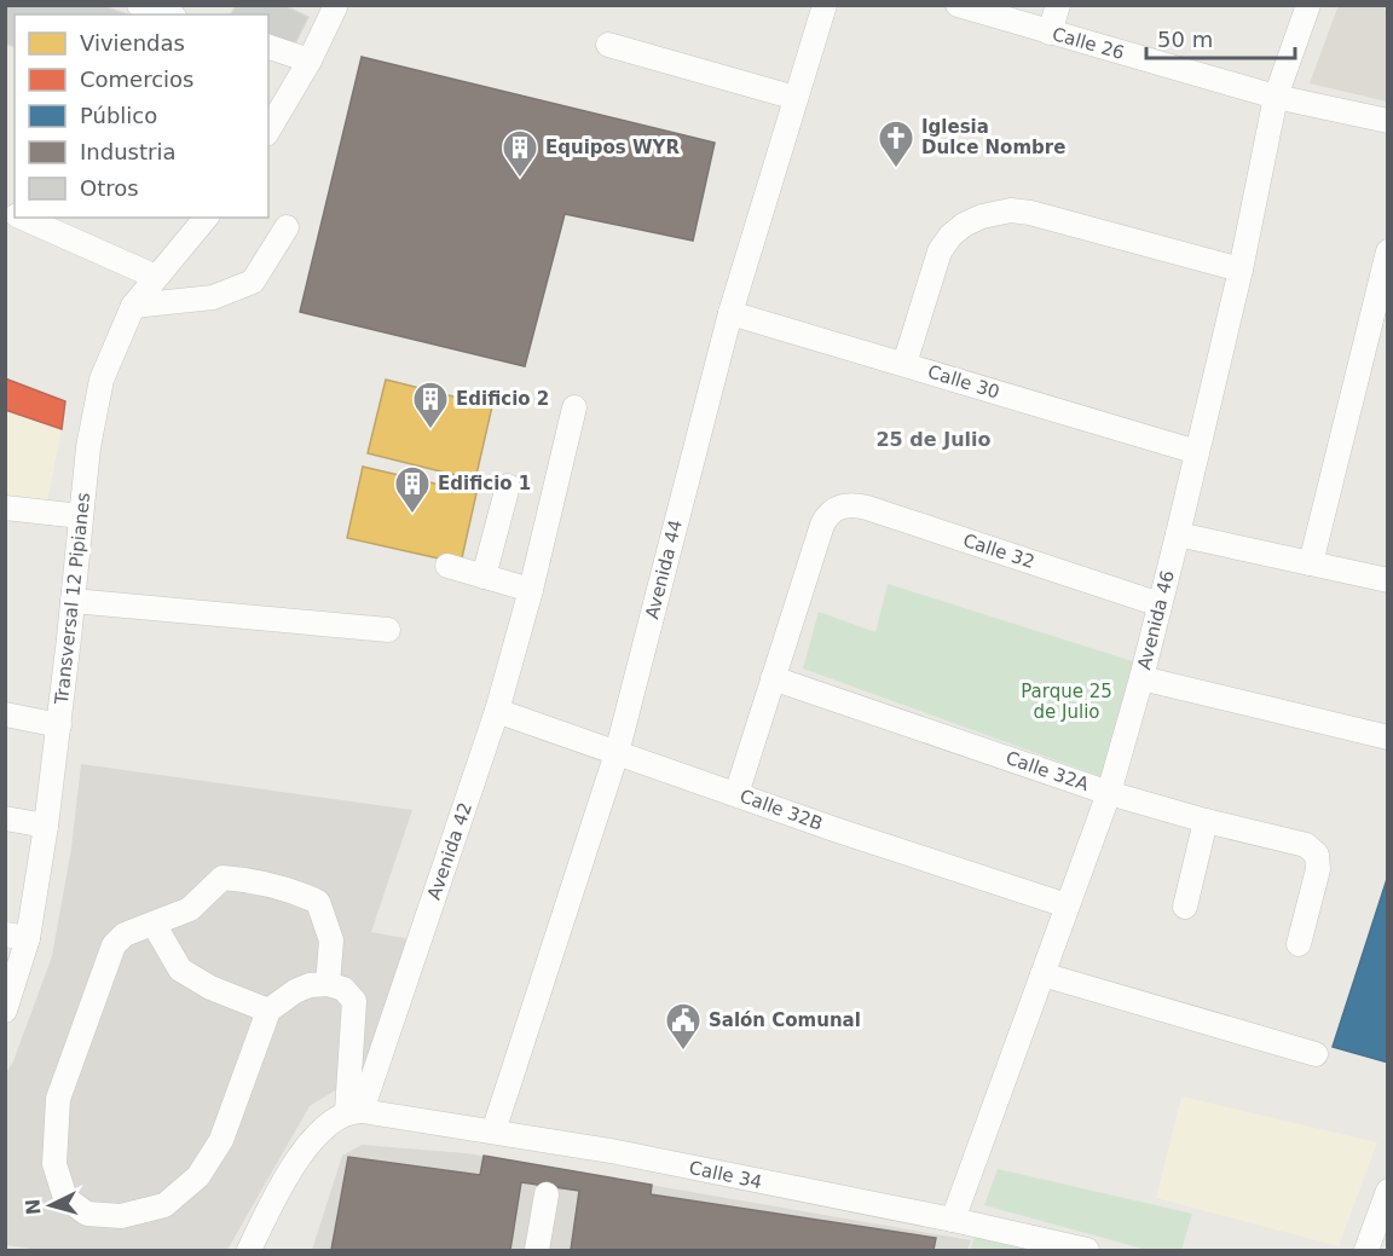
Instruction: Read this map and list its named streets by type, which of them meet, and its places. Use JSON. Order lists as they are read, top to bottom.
{
  "streets": {
    "street": [
      "Calle 26",
      "Calle 30",
      "Calle 32",
      "Avenida 44",
      "Transversal 12 Pipianes",
      "Avenida 46",
      "Calle 32A",
      "Calle 32B",
      "Avenida 42",
      "Calle 34"
    ]
  },
  "crossings": [
    ["Calle 26", "Avenida 46"],
    ["Calle 30", "Avenida 44"],
    ["Calle 30", "Avenida 46"],
    ["Calle 32", "Avenida 46"],
    ["Calle 32", "Calle 32A"],
    ["Avenida 44", "Calle 32B"],
    ["Avenida 44", "Calle 34"],
    ["Avenida 46", "Calle 32A"],
    ["Avenida 46", "Calle 32B"],
    ["Avenida 46", "Calle 34"],
    ["Calle 32B", "Avenida 42"],
    ["Avenida 42", "Calle 34"]
  ],
  "districts": ["25 de Julio"],
  "parks": ["Parque 25 de Julio"],
  "places": {
    "church": ["Iglesia Dulce Nombre"],
    "building": ["Equipos WYR", "Edificio 2", "Edificio 1"],
    "public building": ["Salón Comunal"]
  },
  "legend": [
    "Viviendas",
    "Comercios",
    "Público",
    "Industria",
    "Otros"
  ],
  "scale_bar": "50 m",
  "north": "left"
}
